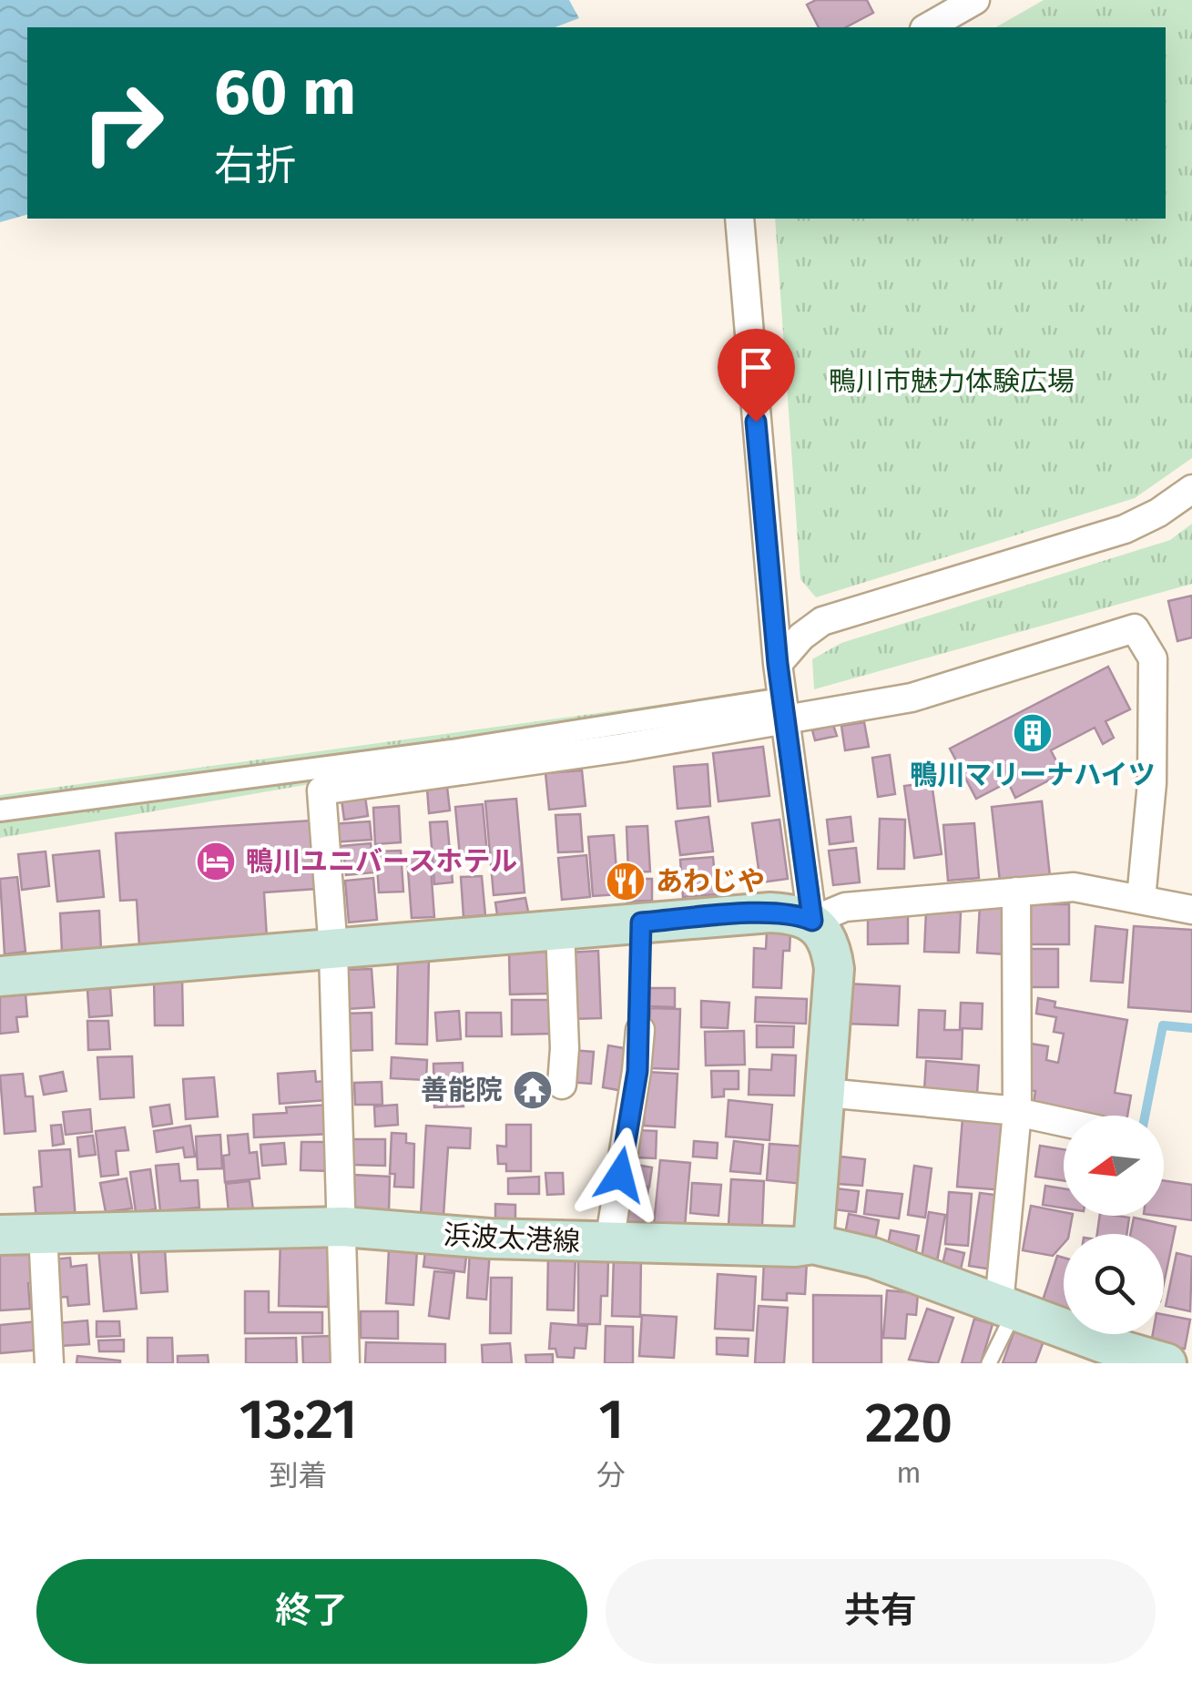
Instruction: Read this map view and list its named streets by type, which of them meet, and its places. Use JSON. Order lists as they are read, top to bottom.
{
  "streets": {
    "main road": ["浜波太港線"]
  },
  "parks": ["鴨川市魅力体験広場"],
  "places": {
    "building": ["鴨川マリーナハイツ"],
    "hotel": ["鴨川ユニバースホテル"],
    "restaurant": ["あわじや"],
    "temple": ["善能院"]
  },
  "north": "left",
  "page": {
    "turn": ["60 m", "右折"],
    "eta": [
      "13:21",
      "到着",
      "1",
      "分",
      "220",
      "m"
    ],
    "buttons": ["終了", "共有"]
  }
}
